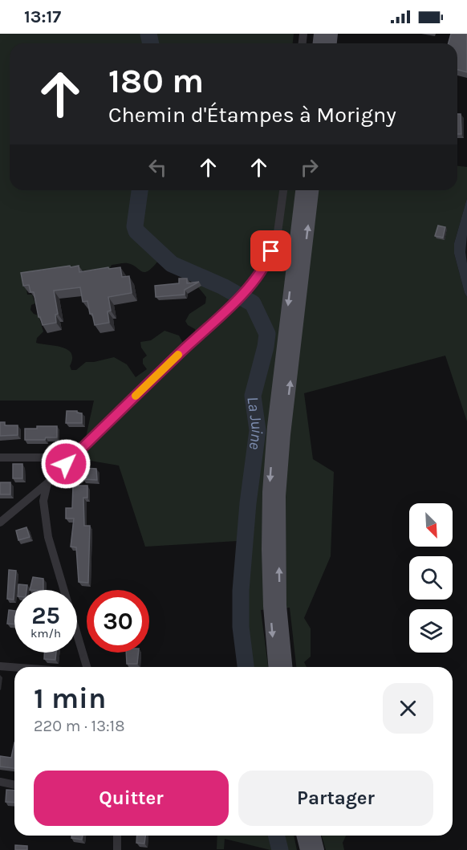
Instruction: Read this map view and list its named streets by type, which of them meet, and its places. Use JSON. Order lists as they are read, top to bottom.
{
  "water": ["La Juine"],
  "north": "bottom right",
  "page": {
    "status": "13:17",
    "turn": ["180 m", "Chemin d'Étampes à Morigny"],
    "speed": "25 km/h",
    "limit": "30",
    "heading": ["1 min", "220 m · 13:18"],
    "buttons": ["Quitter", "Partager"]
  }
}
